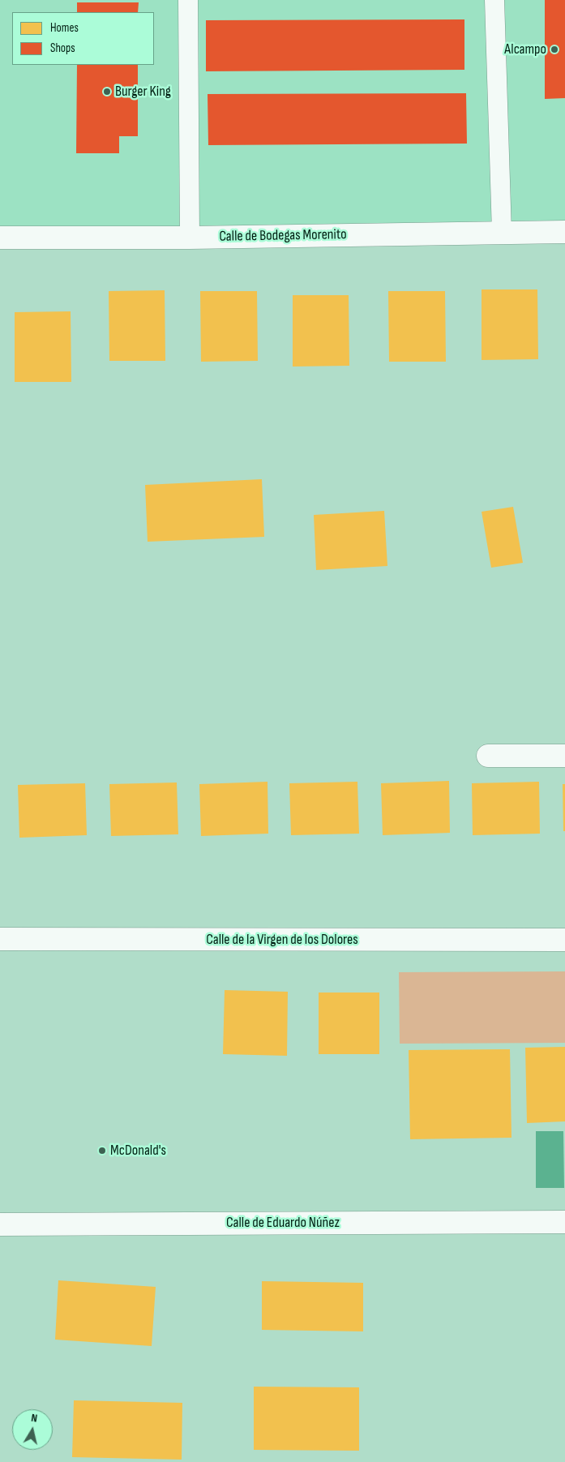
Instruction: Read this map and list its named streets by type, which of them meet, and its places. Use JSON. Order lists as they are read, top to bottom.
{
  "streets": {
    "street": ["Calle de Bodegas Morenito", "Calle de la Virgen de los Dolores", "Calle de Eduardo Núñez"]
  },
  "places": ["Alcampo", "Burger King", "McDonald's"],
  "legend": ["Homes", "Shops"],
  "north": "top"
}
